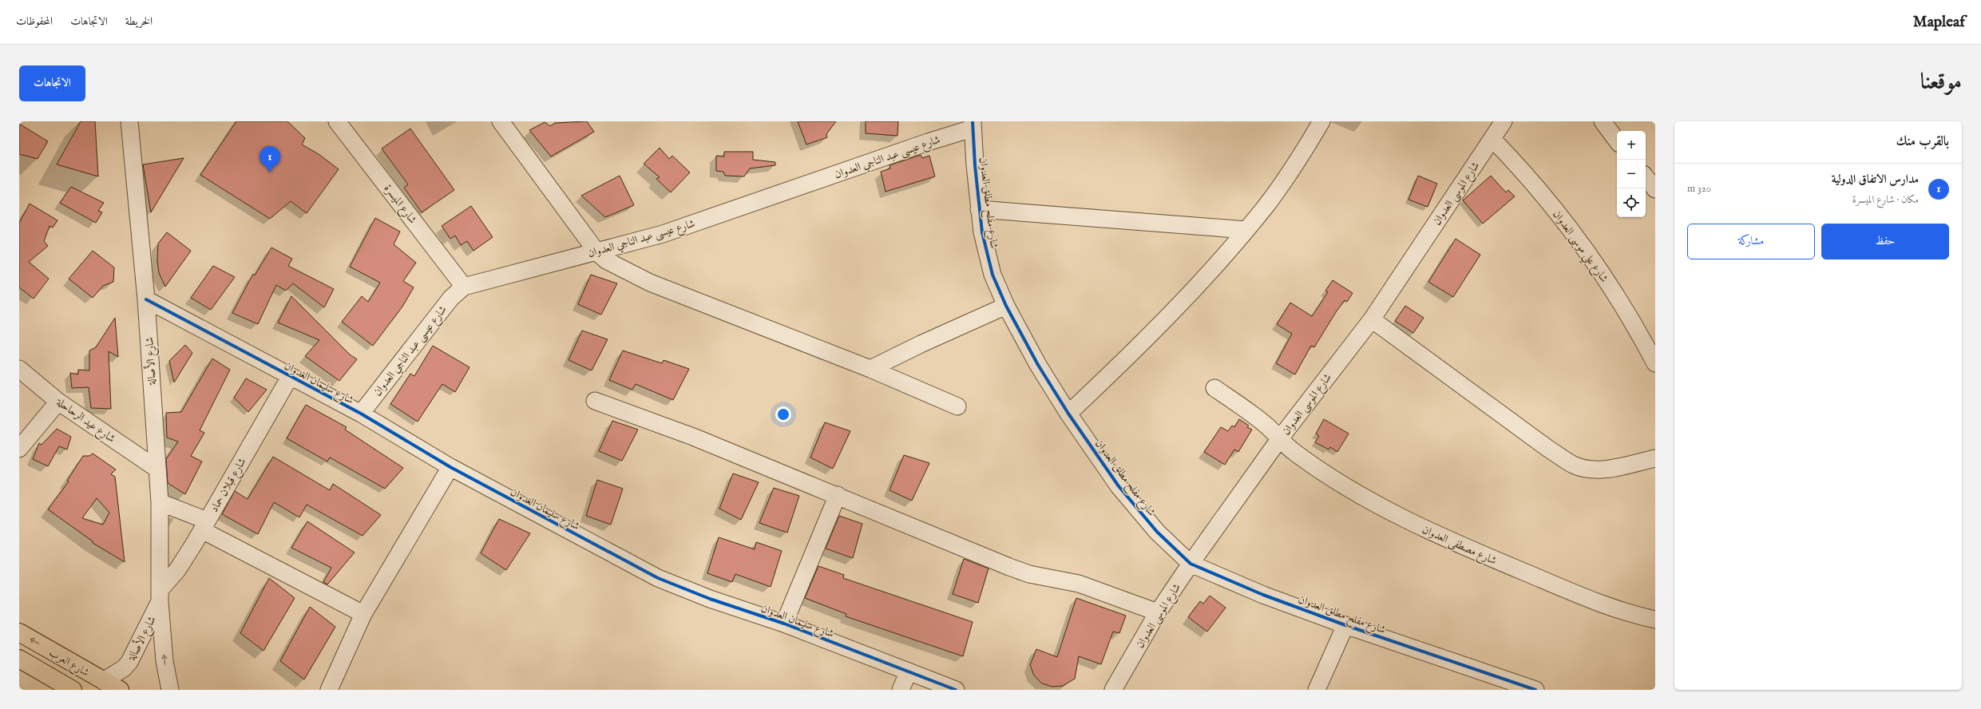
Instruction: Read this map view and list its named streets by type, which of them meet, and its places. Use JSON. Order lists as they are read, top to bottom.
{
  "streets": {
    "main road": ["شارع العرب"],
    "street": [
      "شارع عيسى عبد الناجي العدوان",
      "شارع الموسى العدوان",
      "شارع مفلح مطلق العدوان",
      "شارع الميسرة",
      "شارع علي موسى العدوان",
      "شارع الأصالة",
      "شارع سليمان العدوان",
      "شارع عيد الرحاحلة",
      "شارع قبلان حماد",
      "شارع مصطفى العدوان"
    ]
  },
  "crossings": [
    ["شارع عيسى عبد الناجي العدوان", "شارع مفلح مطلق العدوان"],
    ["شارع عيسى عبد الناجي العدوان", "شارع الميسرة"],
    ["شارع عيسى عبد الناجي العدوان", "شارع سليمان العدوان"],
    ["شارع الموسى العدوان", "شارع مفلح مطلق العدوان"],
    ["شارع الموسى العدوان", "شارع علي موسى العدوان"],
    ["شارع الموسى العدوان", "شارع مصطفى العدوان"],
    ["شارع الأصالة", "شارع سليمان العدوان"],
    ["شارع الأصالة", "شارع عيد الرحاحلة"],
    ["شارع الأصالة", "شارع قبلان حماد"],
    ["شارع الأصالة", "شارع العرب"],
    ["شارع سليمان العدوان", "شارع قبلان حماد"]
  ],
  "page": {
    "header": "Mapleaf",
    "nav": ["الخريطة", "الاتجاهات", "المحفوظات"],
    "title": "موقعنا",
    "buttons": [
      "الاتجاهات",
      ["حفظ", "مشاركة"]
    ],
    "heading": "بالقرب منك",
    "map_buttons": ["+", "−"],
    "pins": "1",
    "list": [
      {
        "mark": "1",
        "name": "مدارس الاتفاق الدولية",
        "note": "مكان · شارع الميسرة",
        "value": "320 m"
      }
    ]
  }
}
